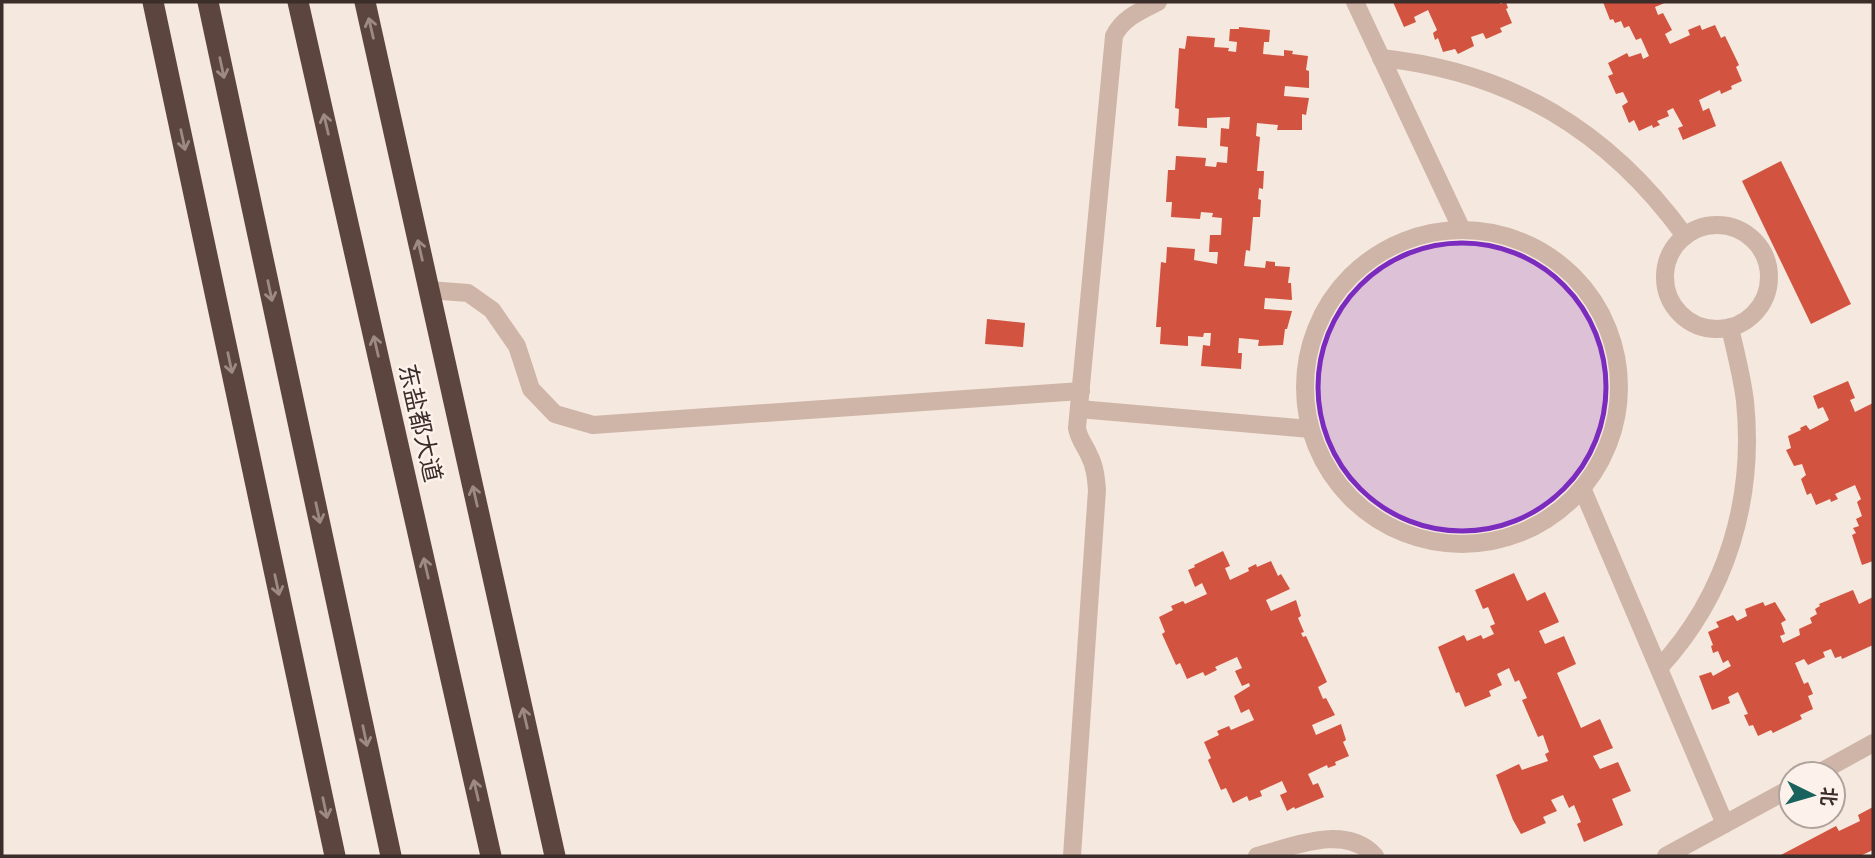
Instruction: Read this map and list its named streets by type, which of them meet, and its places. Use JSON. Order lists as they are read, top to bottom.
{
  "streets": {
    "highway": ["东盐都大道"]
  },
  "north": "right"
}
